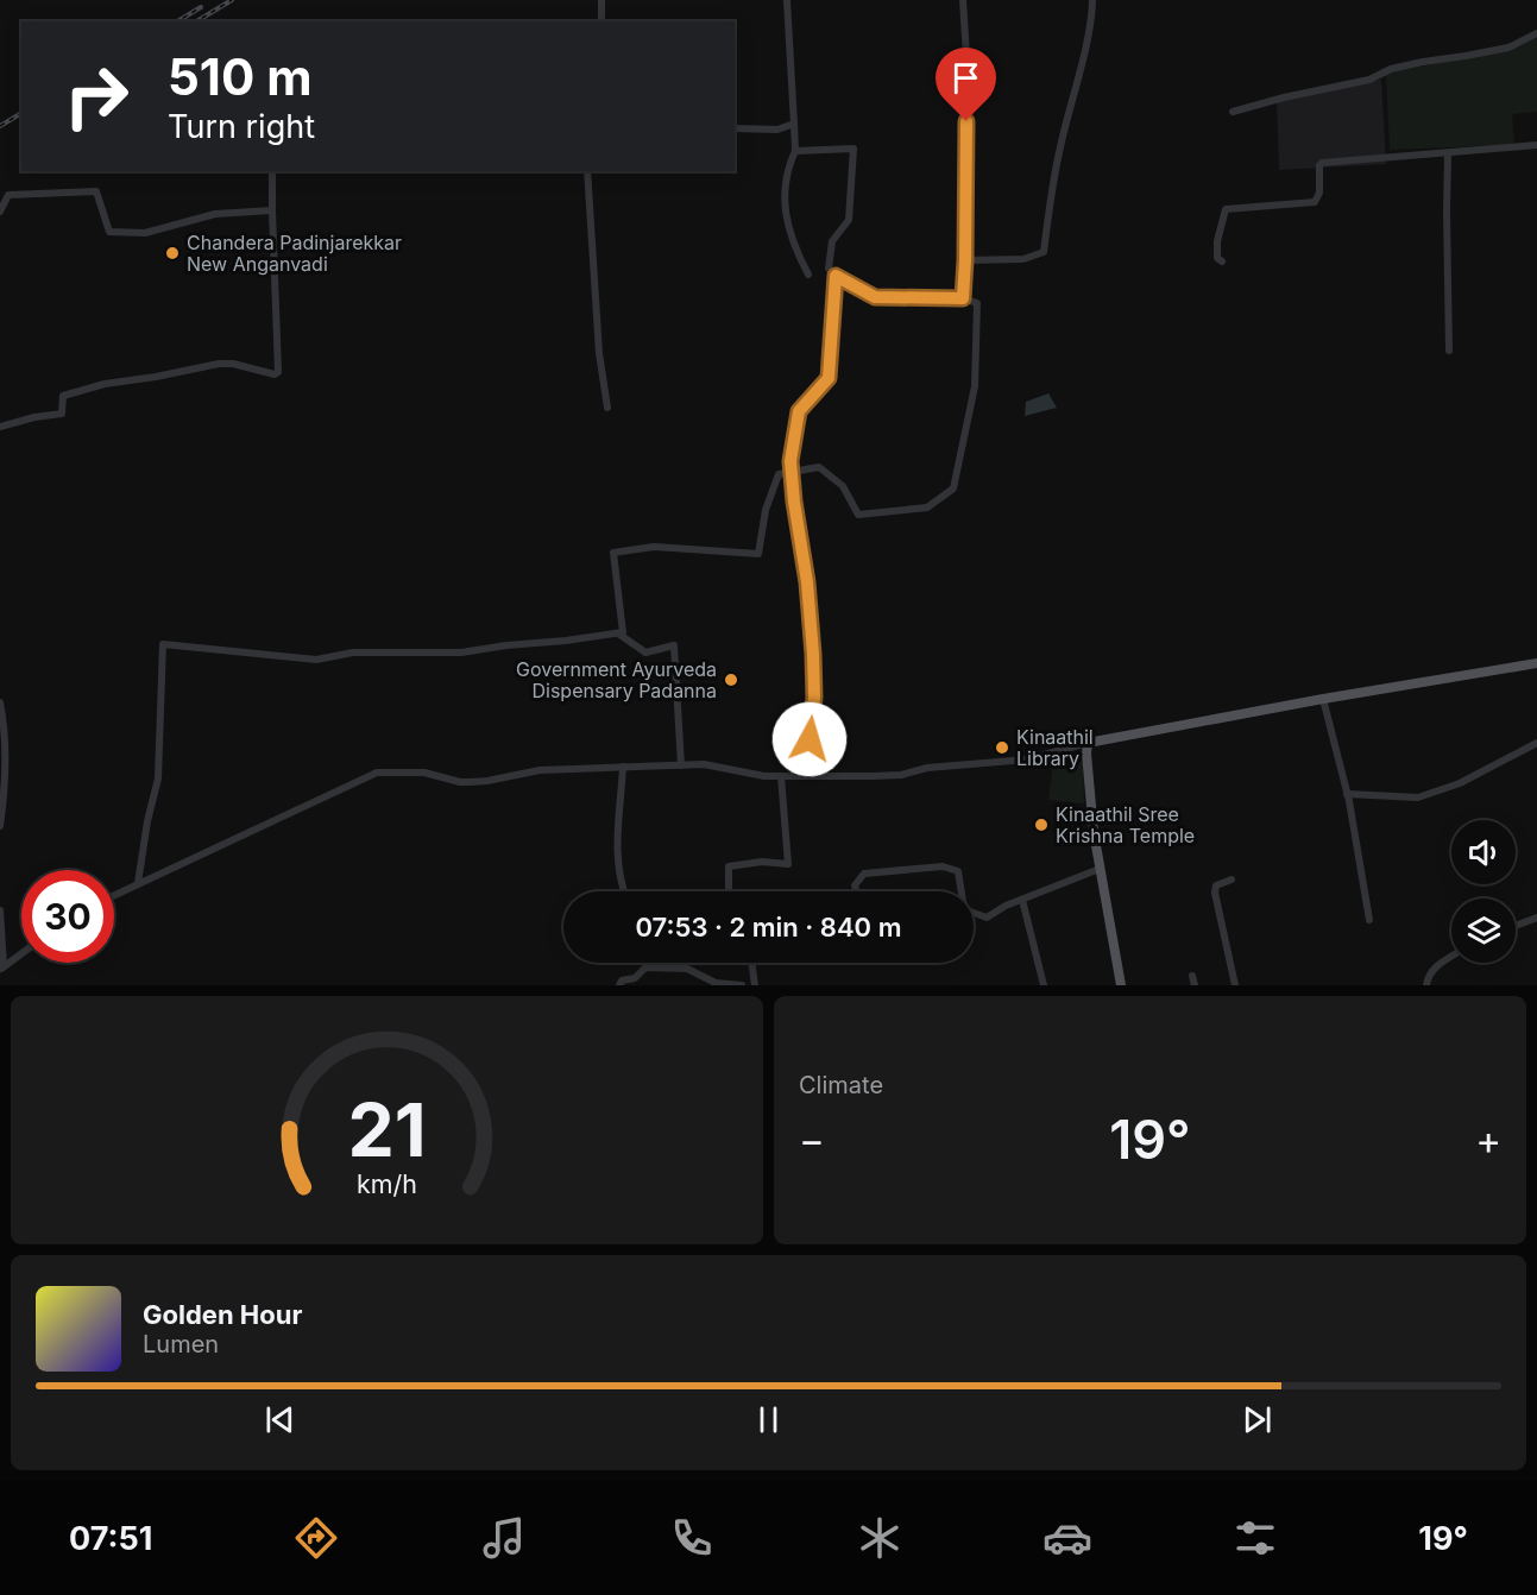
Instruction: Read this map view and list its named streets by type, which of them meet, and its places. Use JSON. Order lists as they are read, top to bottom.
{
  "places": [
    "Chandera Padinjarekkar New Anganvadi",
    "Government Ayurveda Dispensary Padanna",
    "Kinaathil Library",
    "Kinaathil Sree Krishna Temple"
  ],
  "page": {
    "turn": ["510 m", "Turn right"],
    "limit": "30",
    "trip": "07:53 · 2 min · 840 m",
    "tile": "Climate",
    "heat": ["−", "19°", "+"],
    "song": ["Golden Hour", "Lumen"],
    "tabs": ["07:51", "19°"],
    "gauge": ["21", "km/h"]
  }
}
